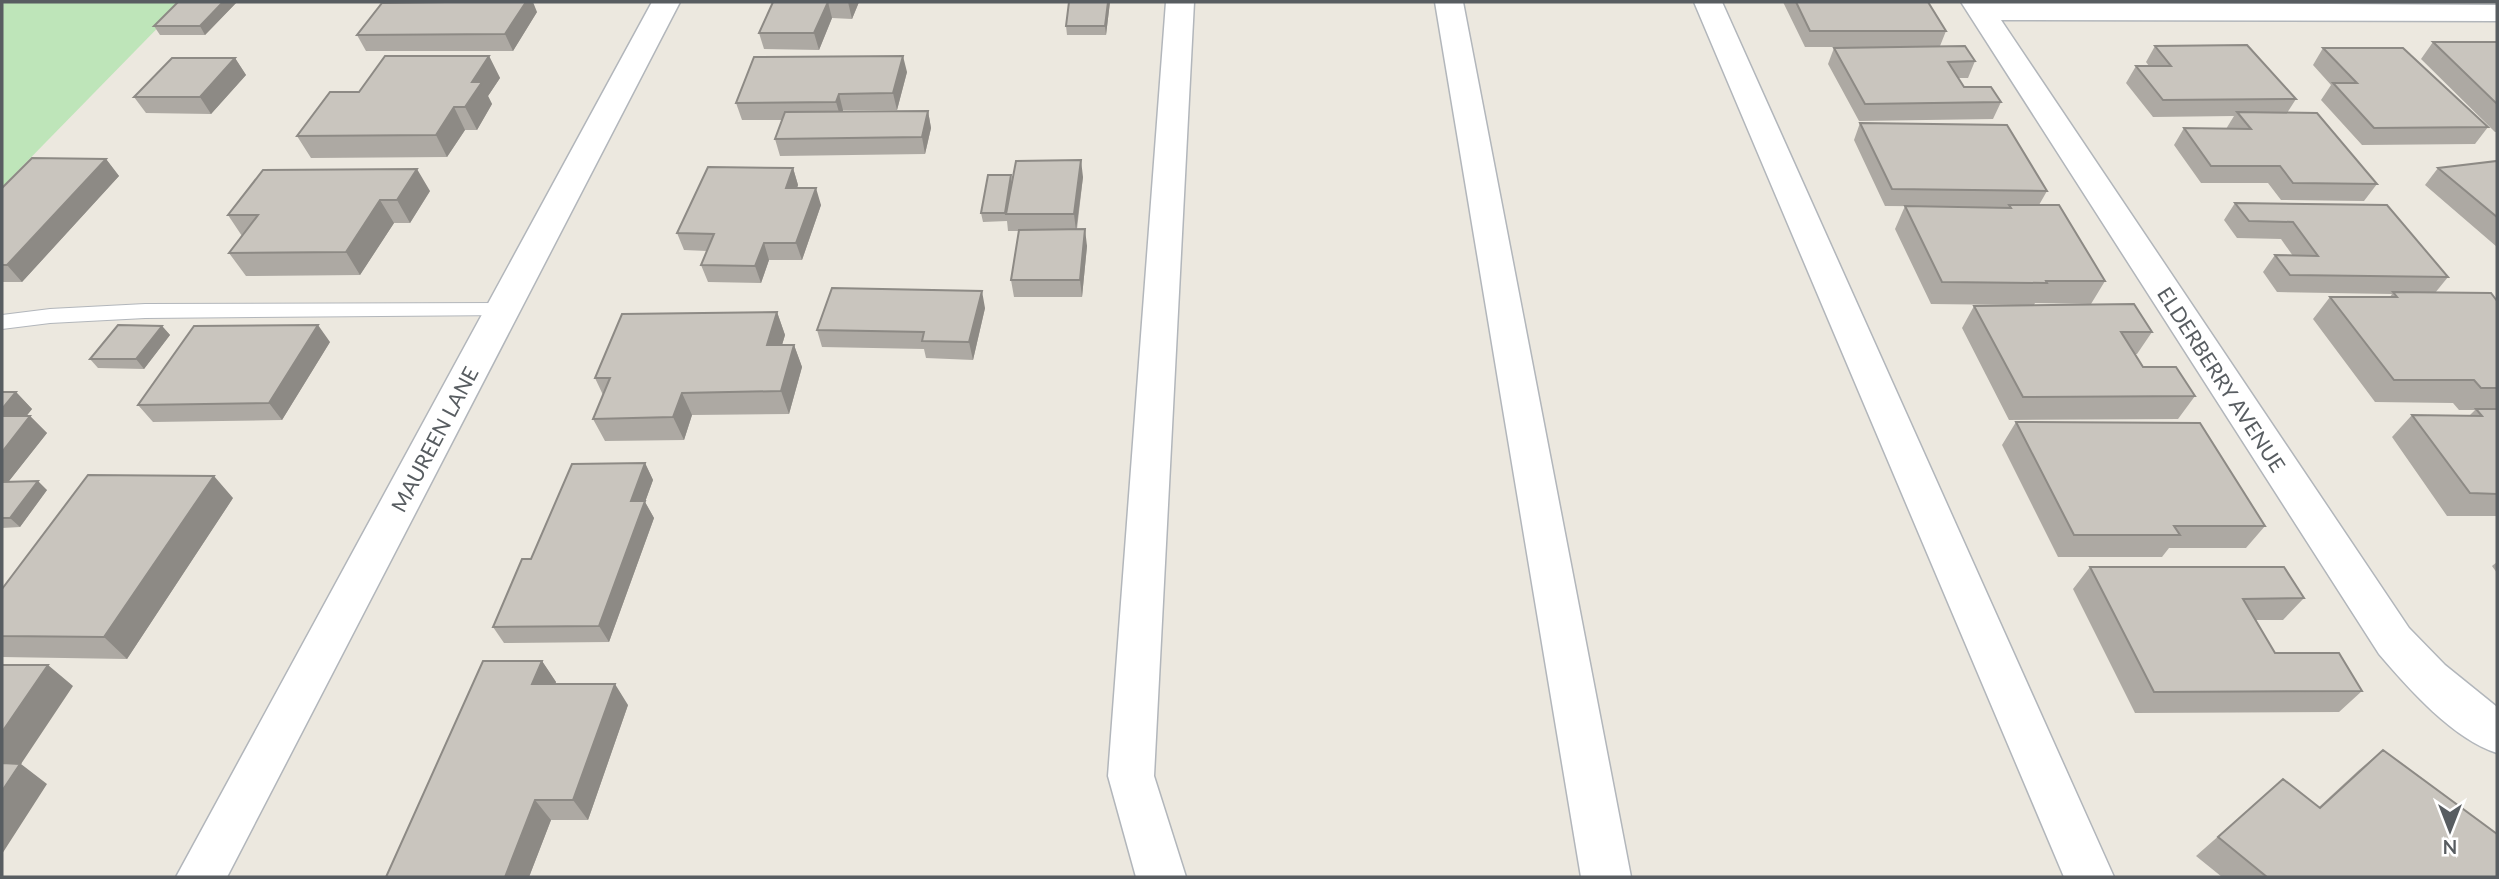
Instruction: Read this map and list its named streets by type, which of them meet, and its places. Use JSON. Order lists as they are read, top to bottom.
{
  "streets": {
    "street": ["ELDERBERRY AVENUE", "MAUREEN LANE"]
  },
  "north": "bottom"
}
